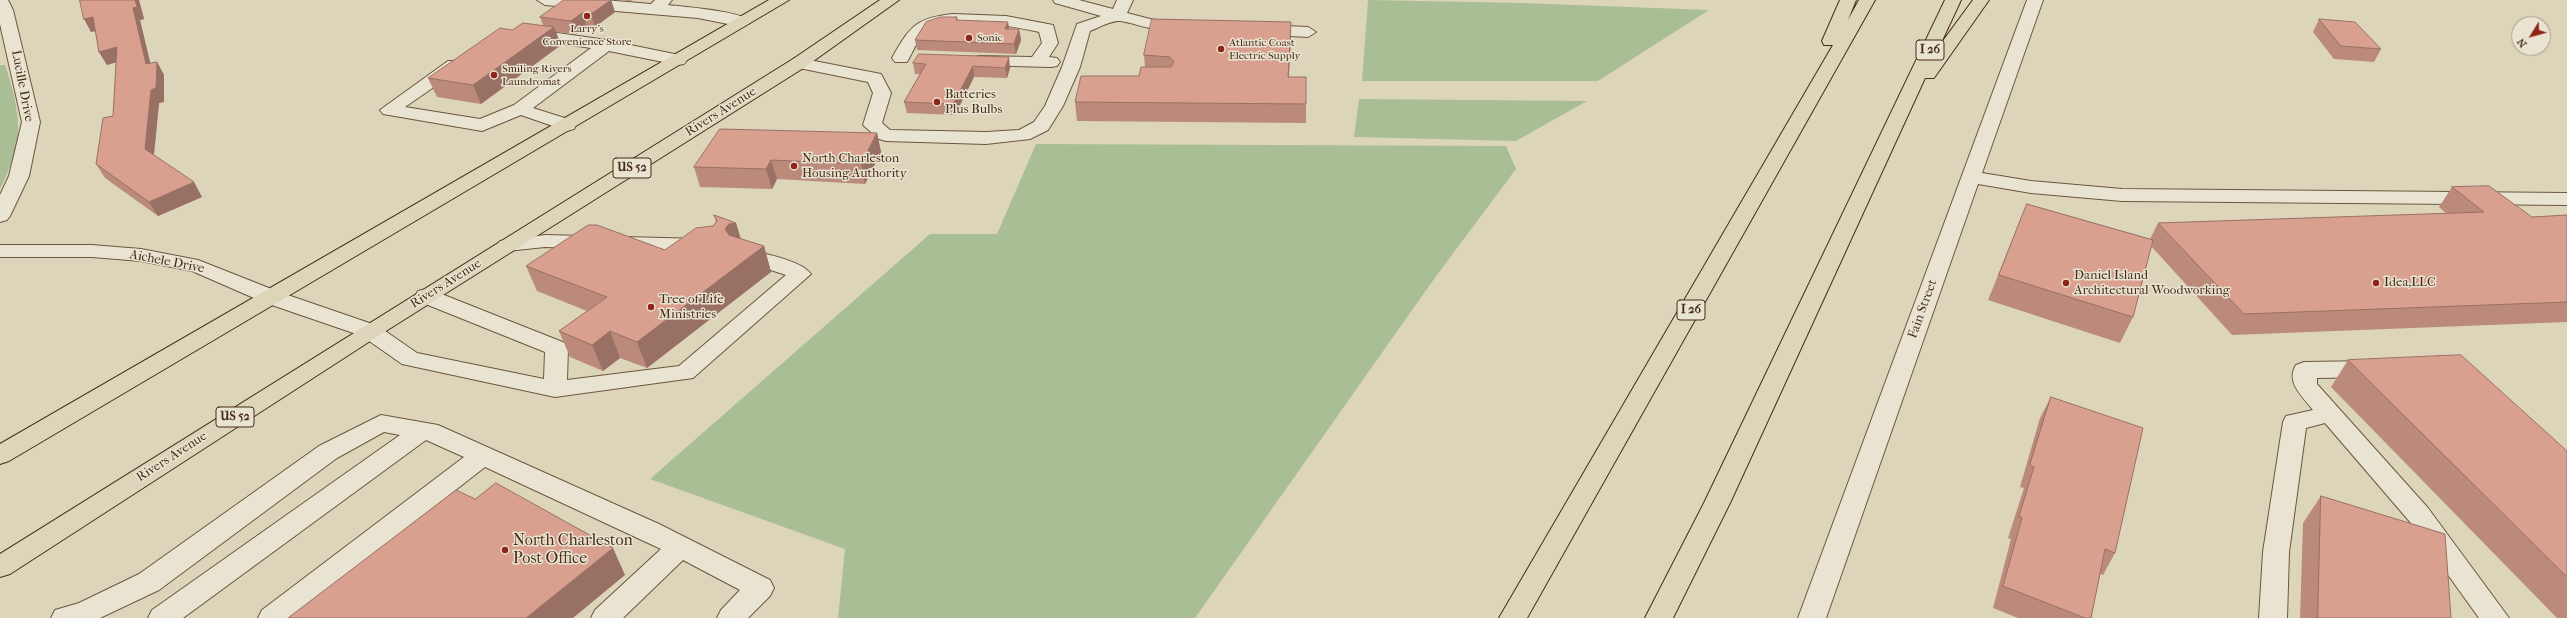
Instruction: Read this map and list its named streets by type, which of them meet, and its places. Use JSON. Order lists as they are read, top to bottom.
{
  "streets": {
    "main road": ["I 26", "Rivers Avenue", "US 52"],
    "street": ["Lucille Drive", "Aichele Drive", "Fain Street"]
  },
  "crossings": [
    ["Rivers Avenue", "Aichele Drive"]
  ],
  "places": [
    "Larry's Convenience Store",
    "Sonic",
    "Atlantic Coast Electric Supply",
    "Smiling Rivers Laundromat",
    "Batteries Plus Bulbs",
    "North Charleston Housing Authority",
    "Daniel Island Architectural Woodworking",
    "Idea,LLC",
    "Tree of Life Ministries",
    "North Charleston Post Office"
  ],
  "north": "bottom left"
}
